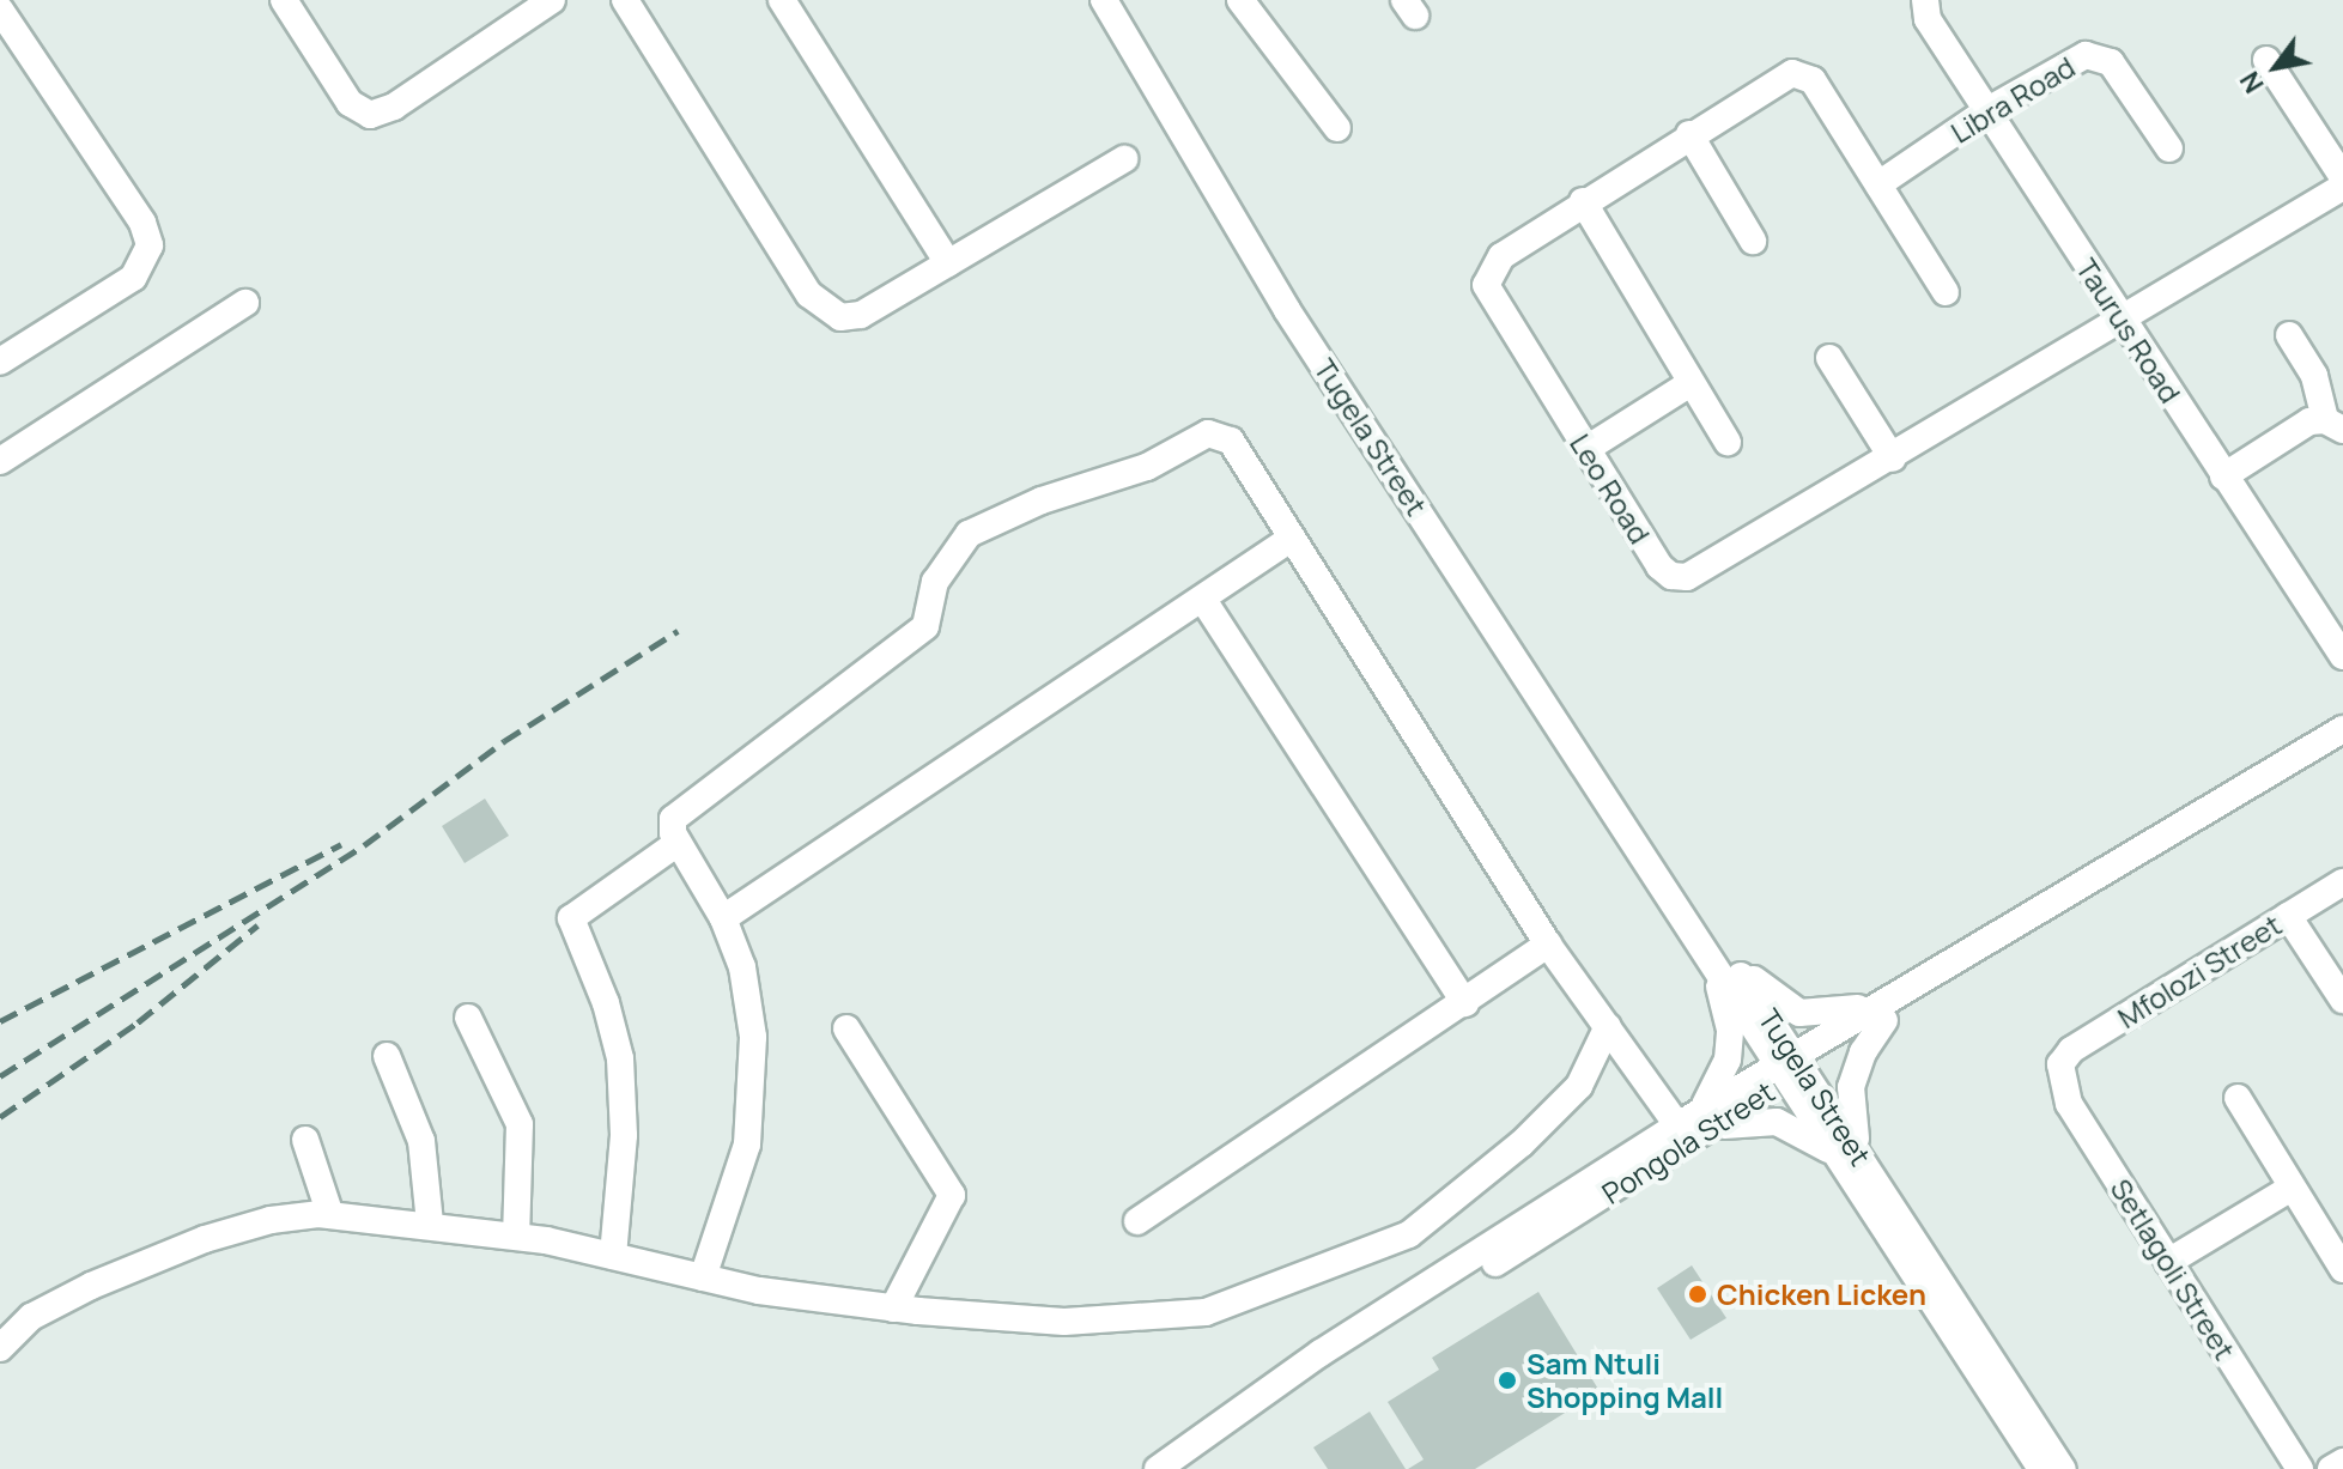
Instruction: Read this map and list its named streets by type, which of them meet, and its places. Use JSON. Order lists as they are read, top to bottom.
{
  "streets": {
    "street": [
      "Libra Road",
      "Taurus Road",
      "Tugela Street",
      "Leo Road",
      "Mfolozi Street",
      "Pongola Street",
      "Setlagoli Street"
    ]
  },
  "crossings": [
    ["Libra Road", "Taurus Road"],
    ["Libra Road", "Leo Road"],
    ["Taurus Road", "Leo Road"],
    ["Tugela Street", "Pongola Street"],
    ["Mfolozi Street", "Setlagoli Street"]
  ],
  "places": ["Chicken Licken", "Sam Ntuli Shopping Mall"],
  "north": "bottom left"
}
